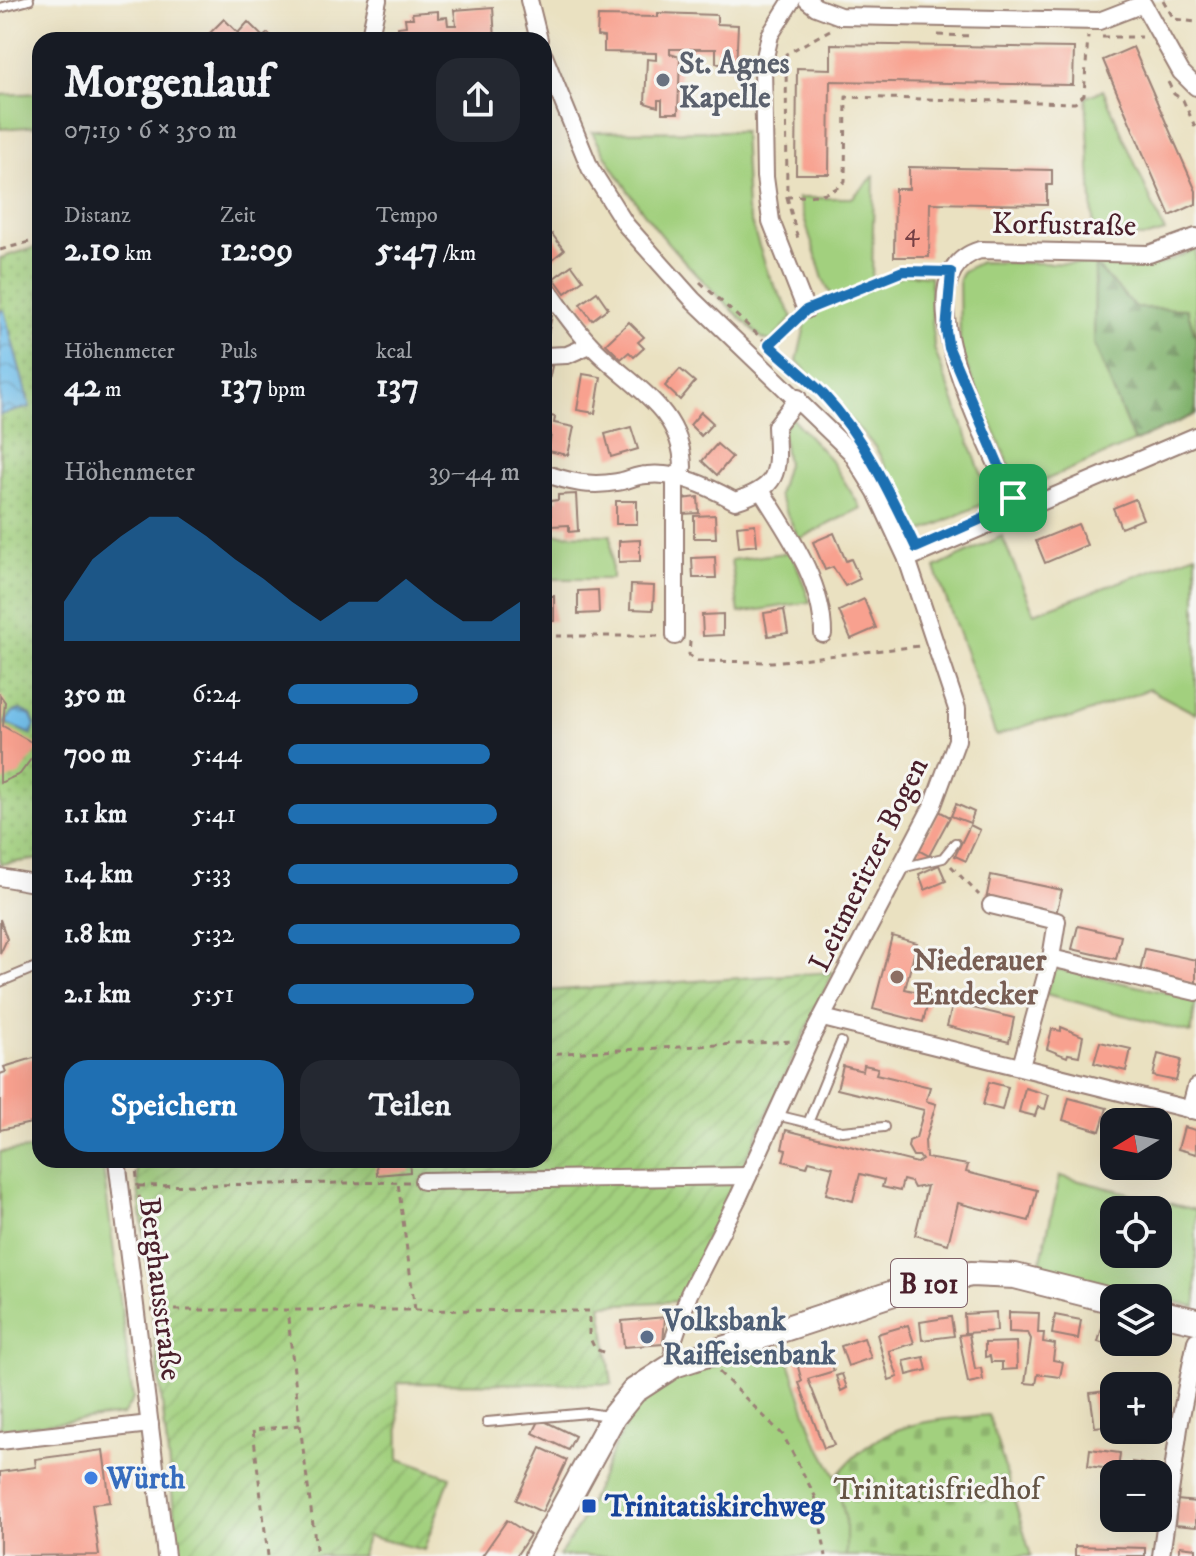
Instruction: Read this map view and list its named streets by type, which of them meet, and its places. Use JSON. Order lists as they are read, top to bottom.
{
  "streets": {
    "main road": ["B 101"],
    "street": ["Korfustraße", "Leitmeritzer Bogen", "Berghausstraße"]
  },
  "crossings": [
    ["Leitmeritzer Bogen", "B 101"]
  ],
  "parks": ["Trinitatisfriedhof"],
  "places": {
    "other": [
      "St. Agnes Kapelle",
      "Niederauer Entdecker",
      "Volksbank Raiffeisenbank",
      "Würth"
    ],
    "transit": ["Trinitatiskirchweg"]
  },
  "house_numbers": ["4"],
  "north": "left",
  "page": {
    "heading": ["Morgenlauf", "07:19 · 6 × 350 m"],
    "stats": [
      ["Distanz", "2.10 km"],
      ["Zeit", "12:09"],
      ["Tempo", "5:47 /km"],
      ["Höhenmeter", "42 m"],
      ["Puls", "137 bpm"],
      ["kcal", "137"]
    ],
    "chart": ["Höhenmeter", "39–44 m"],
    "list": [
      {
        "name": "350 m",
        "note": "6:24"
      },
      {
        "name": "700 m",
        "note": "5:44"
      },
      {
        "name": "1.1 km",
        "note": "5:41"
      },
      {
        "name": "1.4 km",
        "note": "5:33"
      },
      {
        "name": "1.8 km",
        "note": "5:32"
      },
      {
        "name": "2.1 km",
        "note": "5:51"
      }
    ],
    "buttons": ["Speichern", "Teilen"],
    "map_buttons": ["+", "−"]
  }
}
